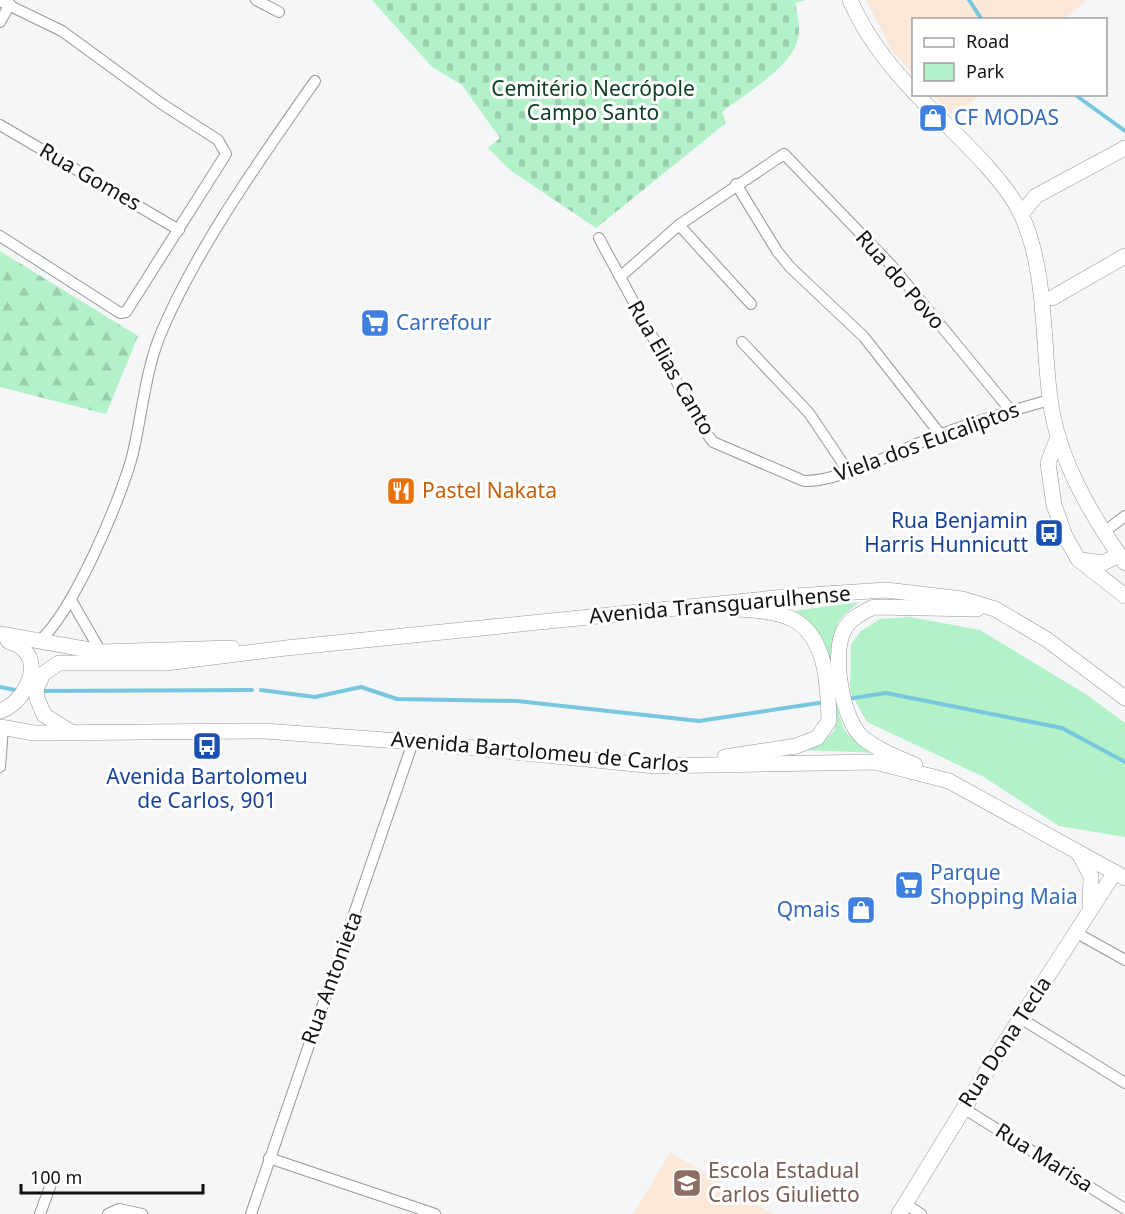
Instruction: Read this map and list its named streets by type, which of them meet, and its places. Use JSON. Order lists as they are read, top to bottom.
{
  "streets": {
    "main road": ["Avenida Transguarulhense", "Avenida Bartolomeu de Carlos", "Rua Dona Tecla"],
    "street": [
      "Rua Gomes",
      "Rua do Povo",
      "Rua Elias Canto",
      "Viela dos Eucaliptos",
      "Rua Antonieta",
      "Rua Marisa"
    ]
  },
  "crossings": [
    ["Rua do Povo", "Viela dos Eucaliptos"],
    ["Rua Elias Canto", "Viela dos Eucaliptos"],
    ["Avenida Bartolomeu de Carlos", "Rua Antonieta"],
    ["Avenida Bartolomeu de Carlos", "Rua Dona Tecla"],
    ["Rua Dona Tecla", "Rua Marisa"]
  ],
  "parks": ["Cemitério Necrópole Campo Santo"],
  "places": {
    "shop": ["CF MODAS", "Qmais"],
    "supermarket": ["Carrefour", "Parque Shopping Maia"],
    "restaurant": ["Pastel Nakata"],
    "bus stop": ["Rua Benjamin Harris Hunnicutt", "Avenida Bartolomeu de Carlos, 901"],
    "school or university": ["Escola Estadual Carlos Giulietto"]
  },
  "legend": ["Road", "Park"],
  "scale_bar": "100 m"
}
